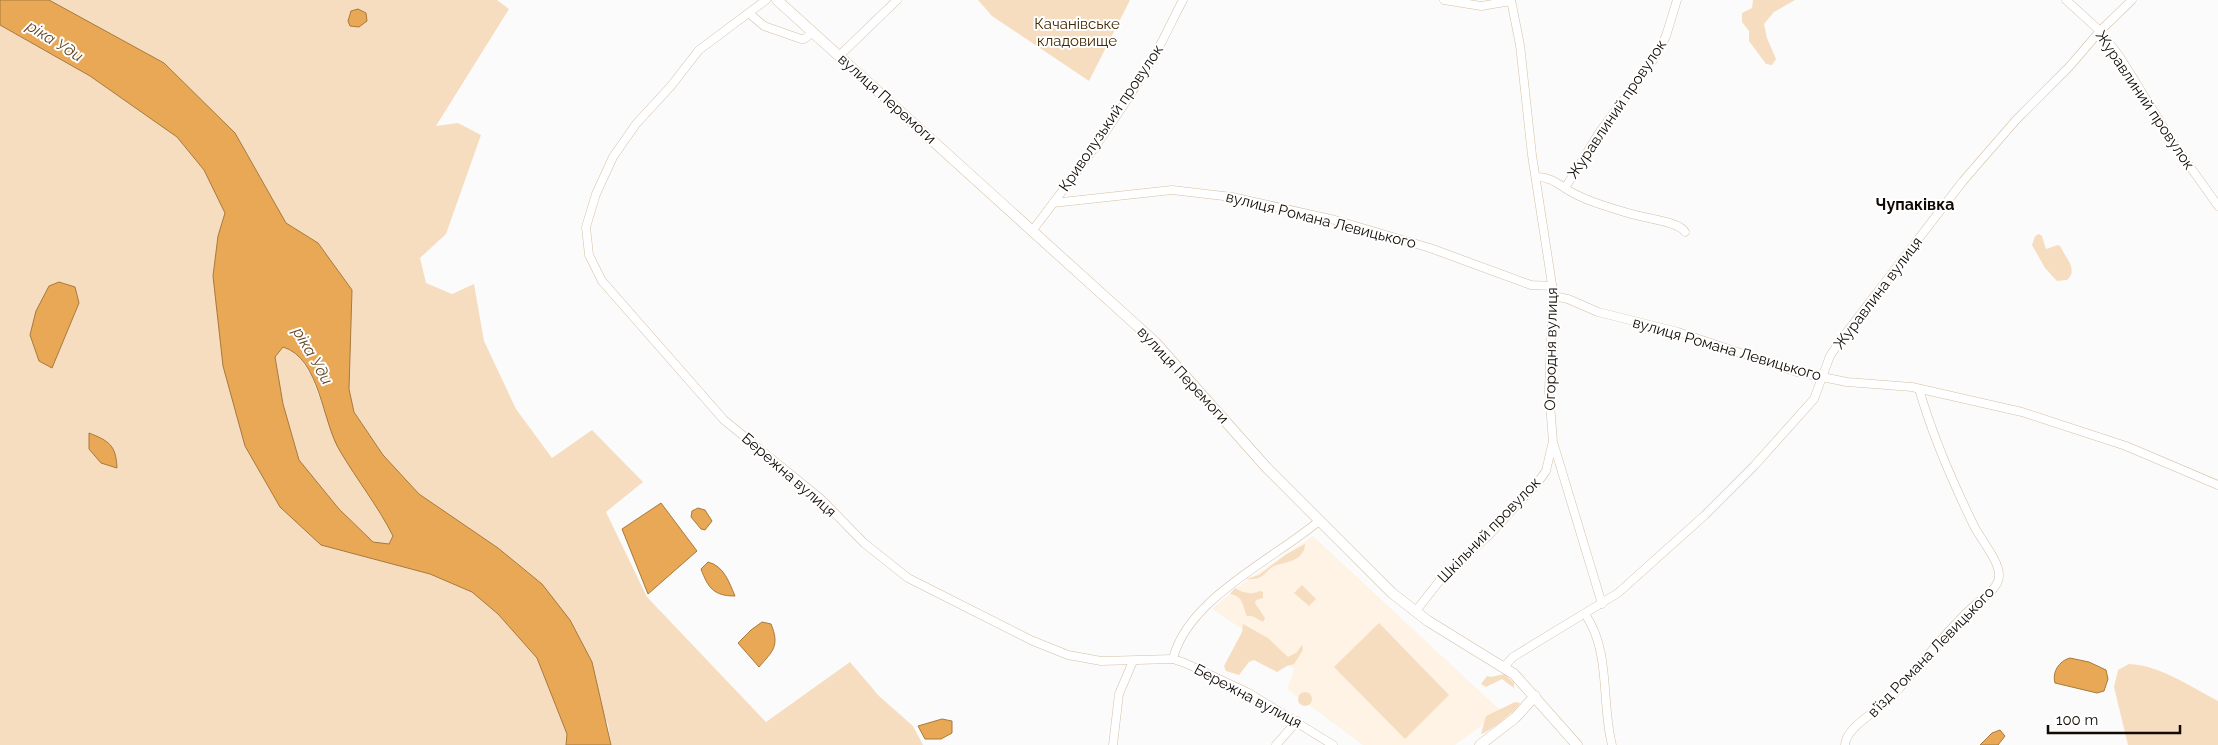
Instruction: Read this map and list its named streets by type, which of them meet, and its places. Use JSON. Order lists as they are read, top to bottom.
{
  "streets": {
    "street": [
      "вулиця Перемоги",
      "Журавлиний провулок",
      "Криволузький провулок",
      "вулиця Романа Левицького",
      "Журавлина вулиця",
      "Огородня вулиця",
      "Бережна вулиця",
      "Шкільний провулок",
      "в’їзд Романа Левицького"
    ]
  },
  "crossings": [
    ["вулиця Перемоги", "Криволузький провулок"],
    ["вулиця Перемоги", "Журавлина вулиця"],
    ["вулиця Перемоги", "Шкільний провулок"],
    ["Журавлиний провулок", "Журавлина вулиця"],
    ["Криволузький провулок", "вулиця Романа Левицького"],
    ["вулиця Романа Левицького", "Журавлина вулиця"],
    ["вулиця Романа Левицького", "Огородня вулиця"],
    ["вулиця Романа Левицького", "в’їзд Романа Левицького"],
    ["Журавлина вулиця", "Огородня вулиця"],
    ["Огородня вулиця", "Шкільний провулок"]
  ],
  "districts": ["Чупаківка"],
  "water": ["ріка Уди"],
  "parks": ["Качанівське кладовище"],
  "scale_bar": "100 m"
}
